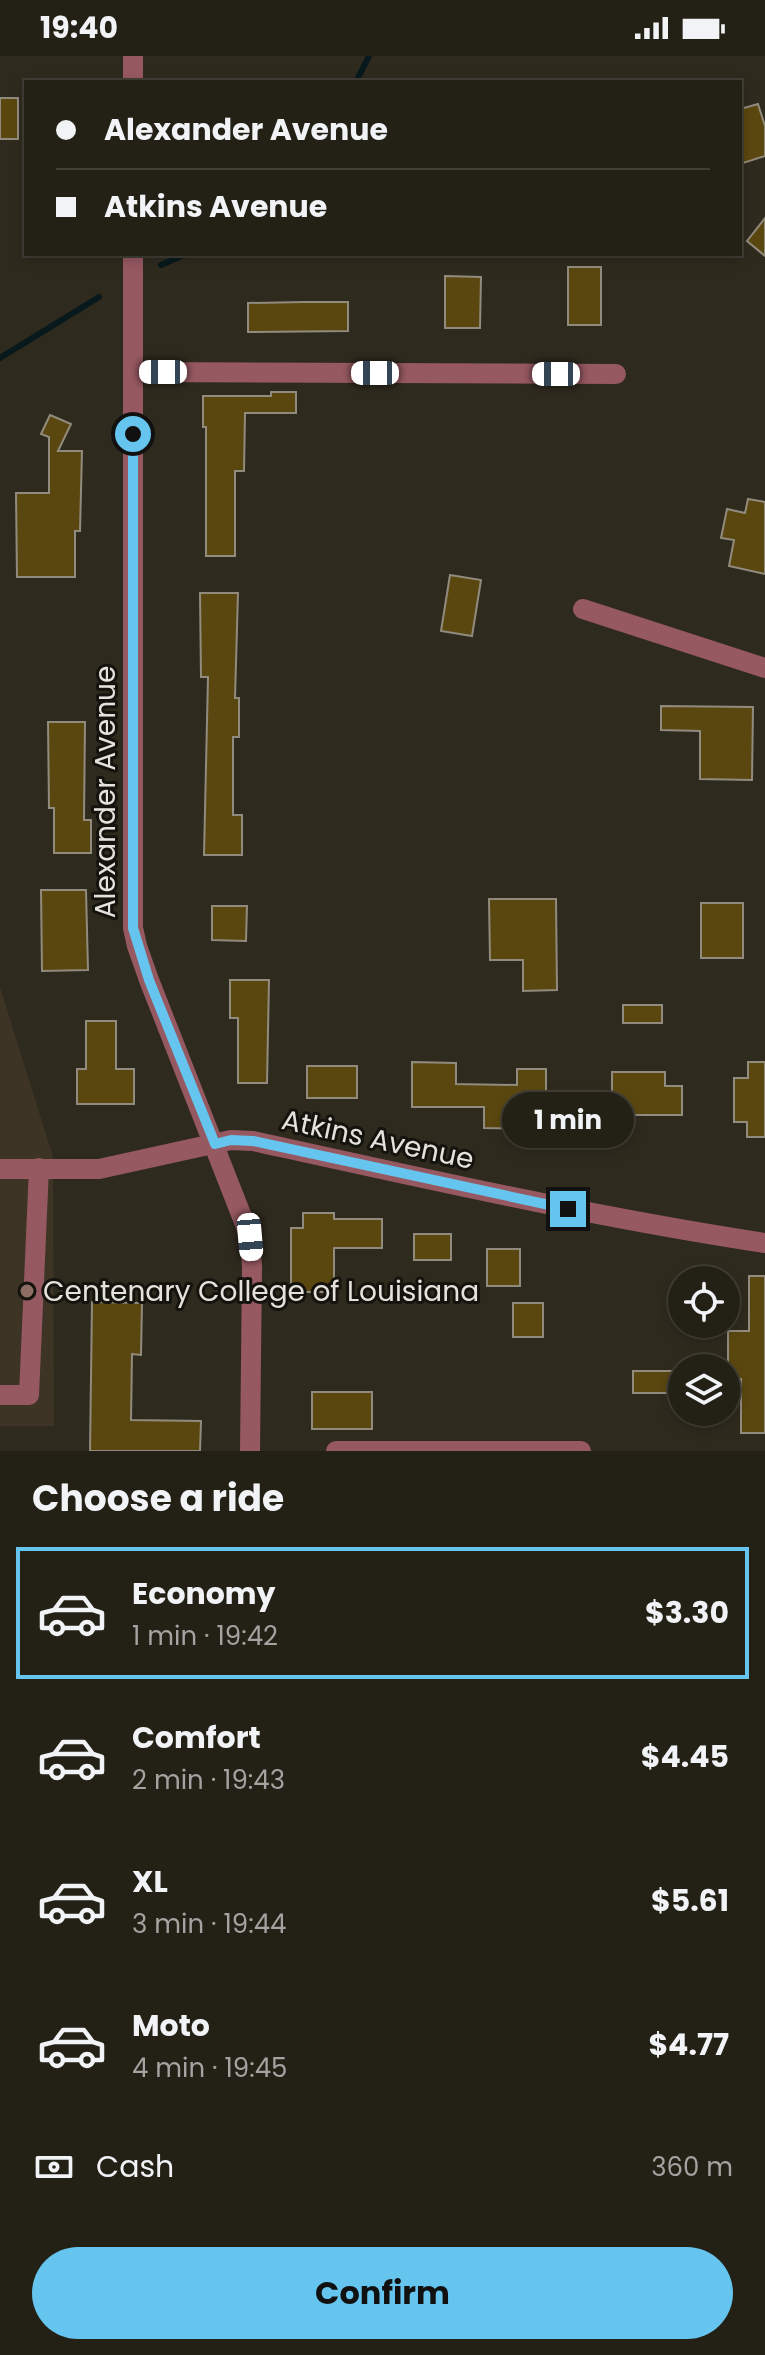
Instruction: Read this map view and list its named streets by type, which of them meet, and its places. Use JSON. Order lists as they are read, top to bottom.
{
  "streets": {
    "street": ["Alexander Avenue", "Atkins Avenue"]
  },
  "crossings": [
    ["Alexander Avenue", "Atkins Avenue"]
  ],
  "places": ["Centenary College of Louisiana"],
  "page": {
    "status": "19:40",
    "banner": ["Alexander Avenue", "Atkins Avenue"],
    "bubble": "1 min",
    "heading": "Choose a ride",
    "list": [
      {
        "name": "Economy",
        "note": "1 min · 19:42",
        "value": "$3.30"
      },
      {
        "name": "Comfort",
        "note": "2 min · 19:43",
        "value": "$4.45"
      },
      {
        "name": "XL",
        "note": "3 min · 19:44",
        "value": "$5.61"
      },
      {
        "name": "Moto",
        "note": "4 min · 19:45",
        "value": "$4.77"
      }
    ],
    "pay": ["Cash", "360 m"],
    "buttons": "Confirm"
  }
}
